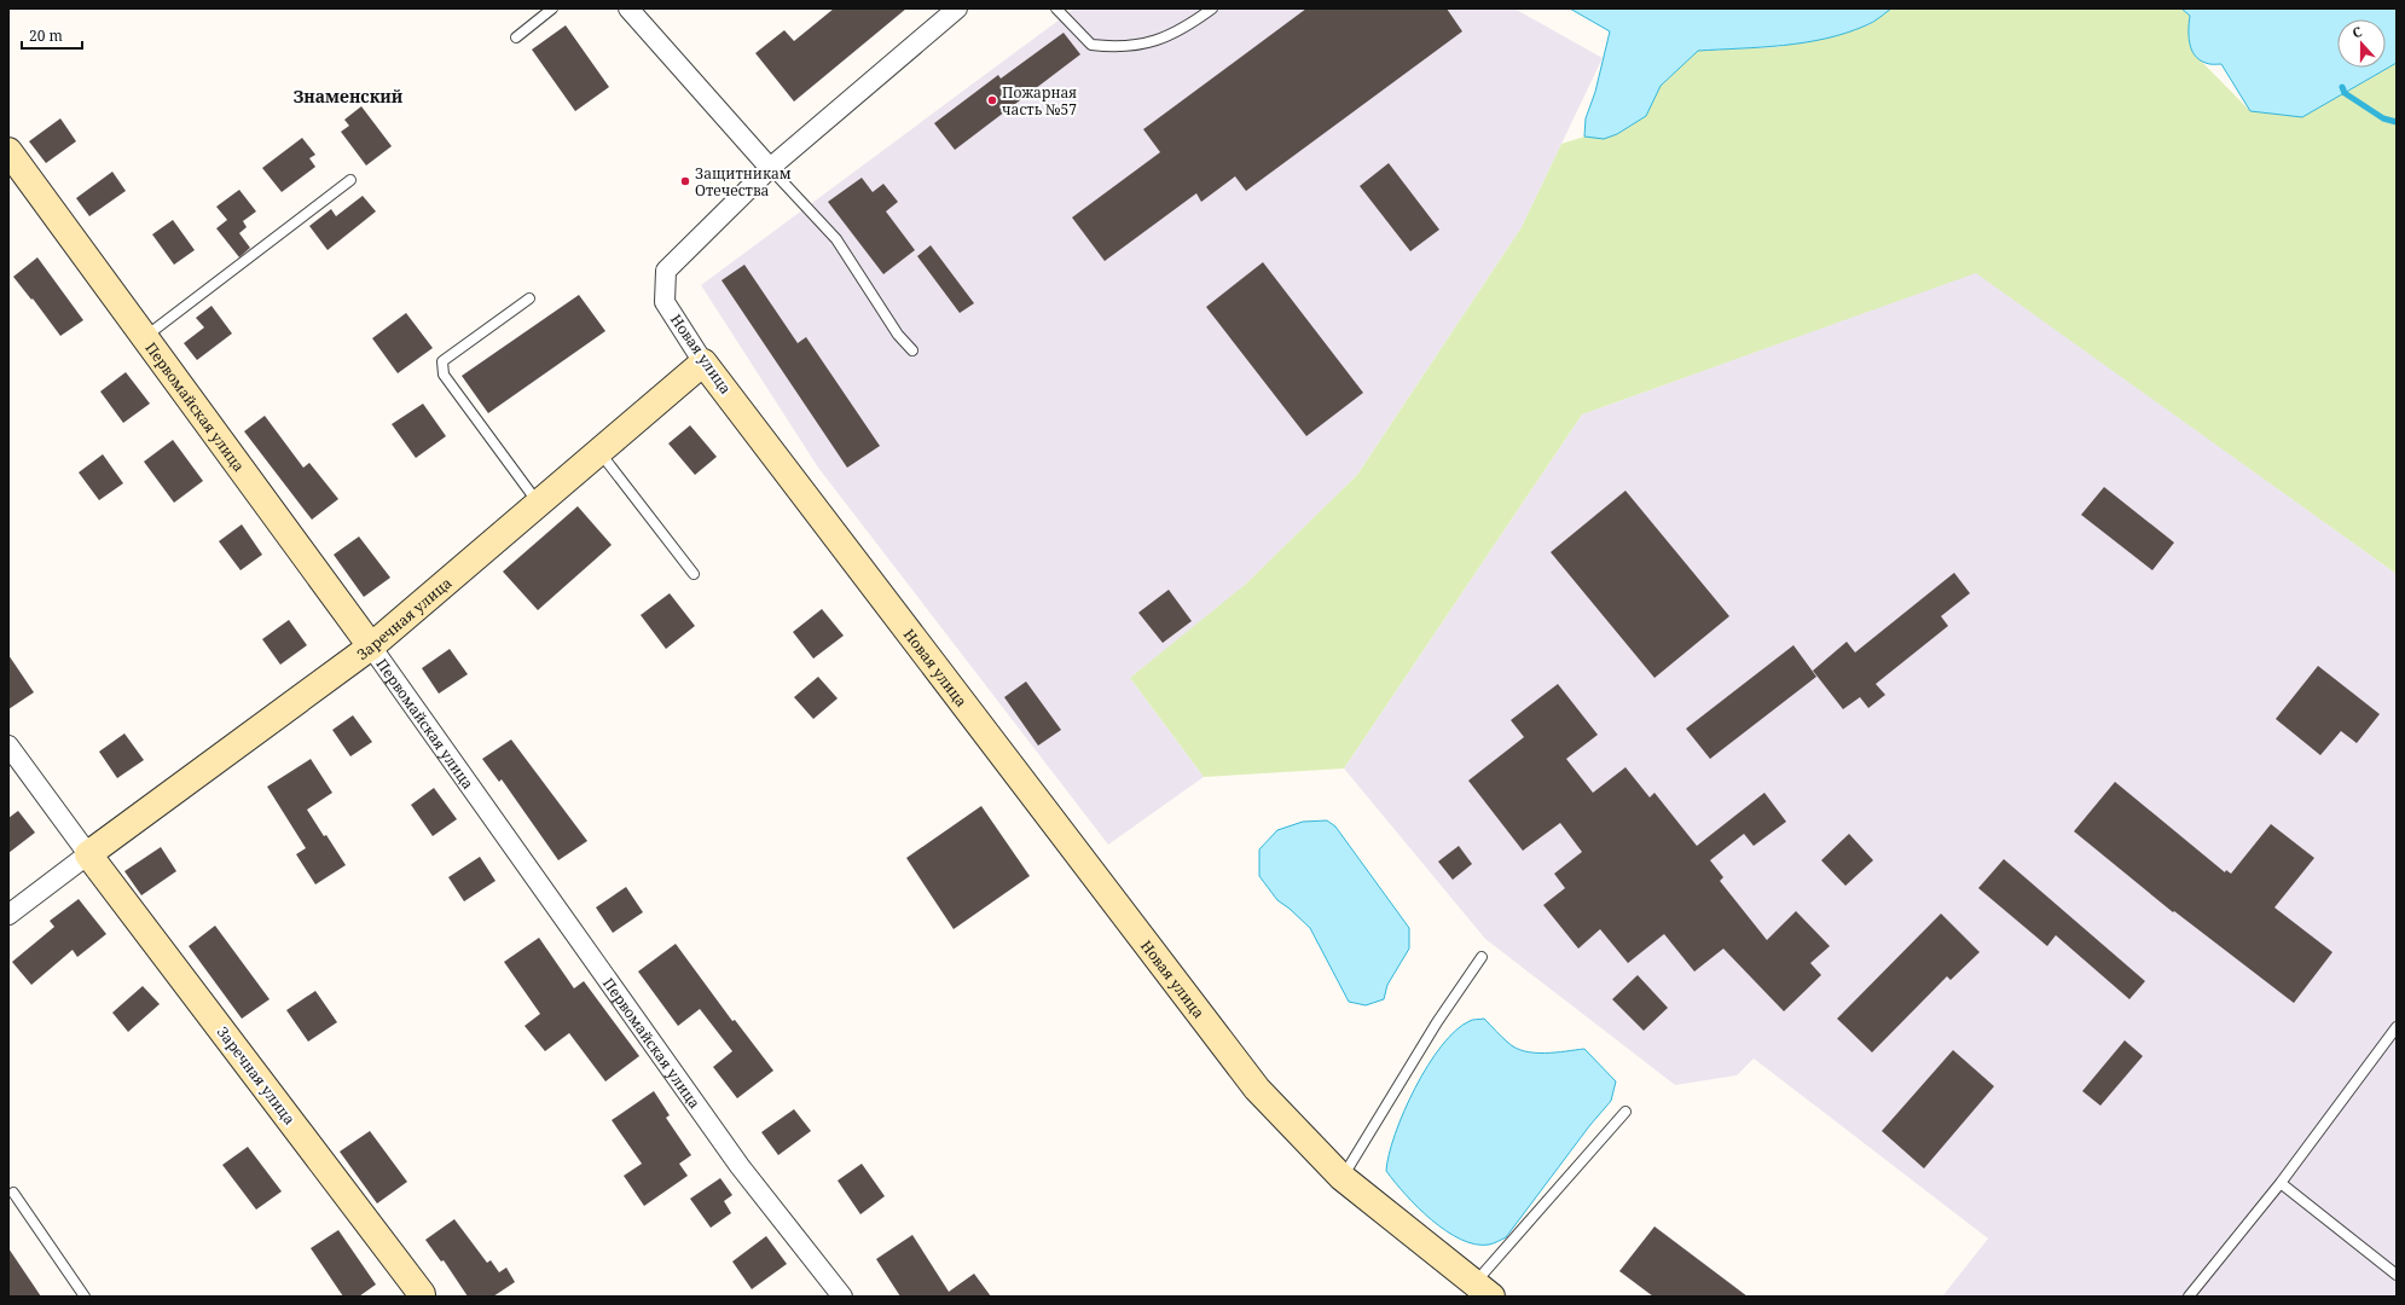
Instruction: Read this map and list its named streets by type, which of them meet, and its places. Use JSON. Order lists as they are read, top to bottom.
{
  "streets": {
    "street": ["Новая улица", "Первомайская улица", "Заречная улица"]
  },
  "crossings": [
    ["Новая улица", "Заречная улица"],
    ["Первомайская улица", "Заречная улица"]
  ],
  "districts": ["Знаменский"],
  "places": ["Пожарная часть №57", "Защитникам Отечества"],
  "scale_bar": "20 m",
  "north": "top"
}
